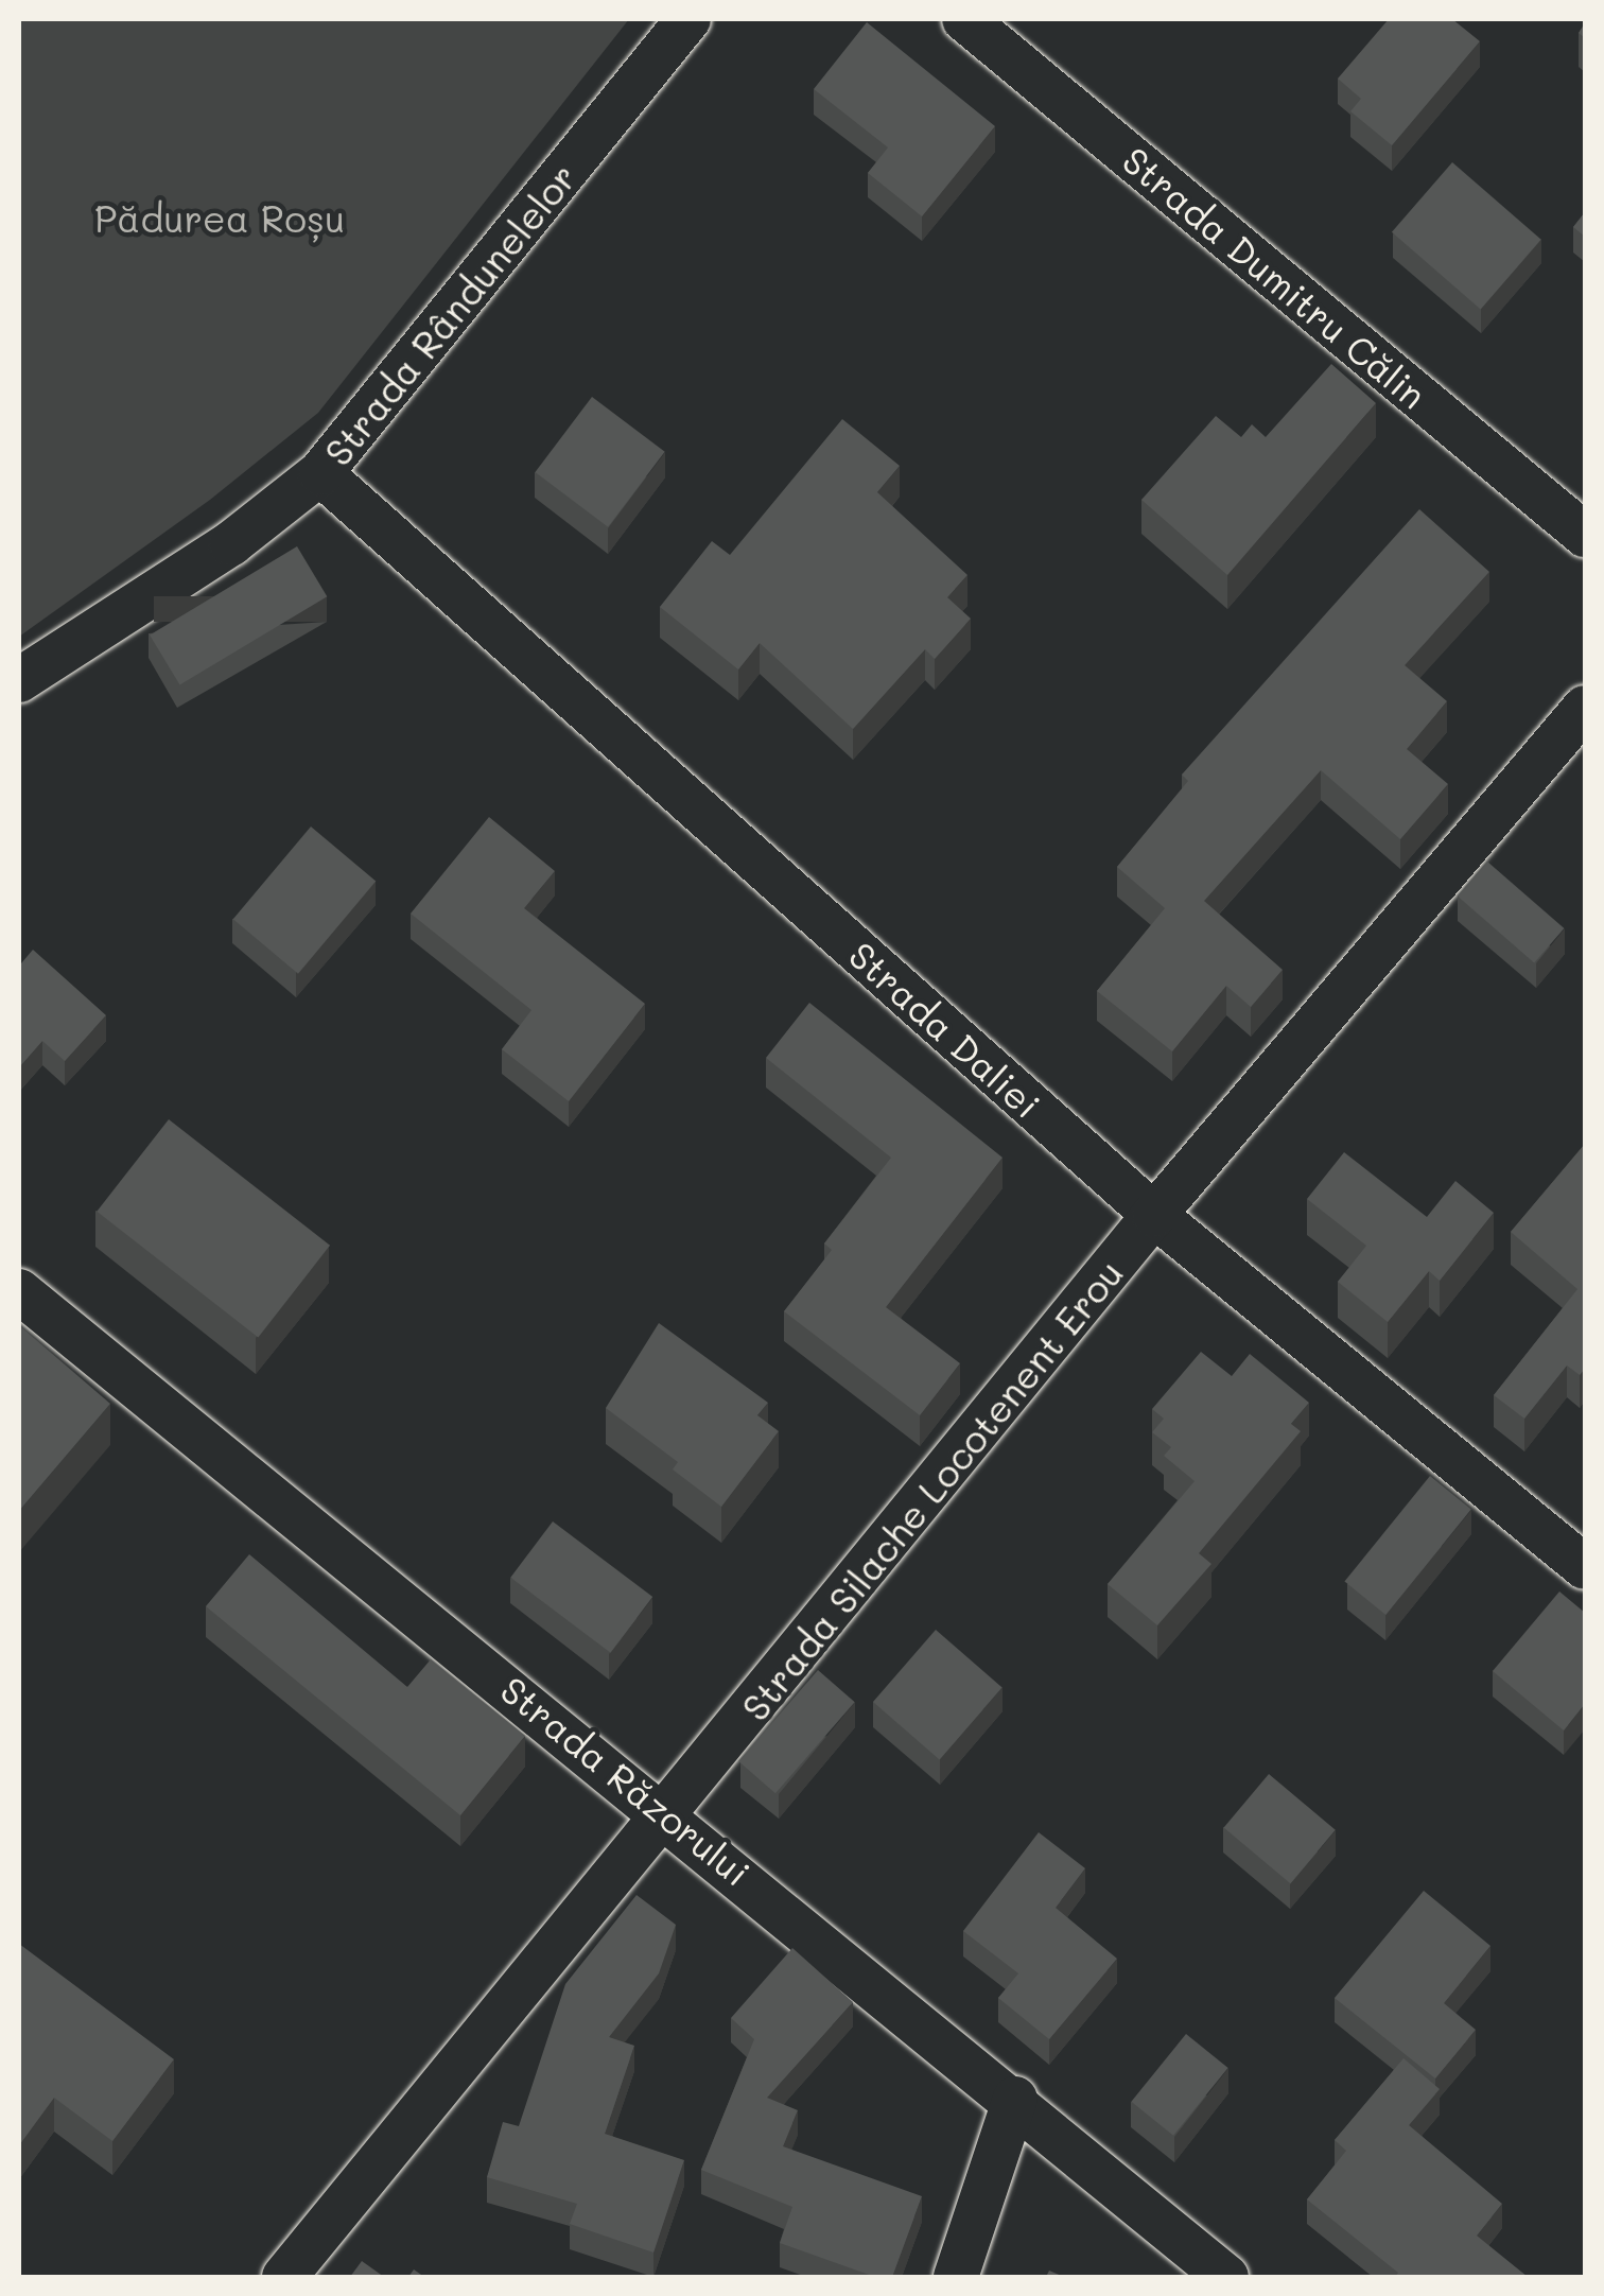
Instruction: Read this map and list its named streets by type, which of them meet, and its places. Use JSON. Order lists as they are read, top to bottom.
{
  "streets": {
    "street": [
      "Strada Dumitru Călin",
      "Strada Rândunelelor",
      "Strada Daliei",
      "Strada Silache Locotenent Erou",
      "Strada Răzorului"
    ]
  },
  "crossings": [
    ["Strada Rândunelelor", "Strada Daliei"],
    ["Strada Daliei", "Strada Silache Locotenent Erou"],
    ["Strada Silache Locotenent Erou", "Strada Răzorului"]
  ],
  "parks": ["Pădurea Roșu"]
}
